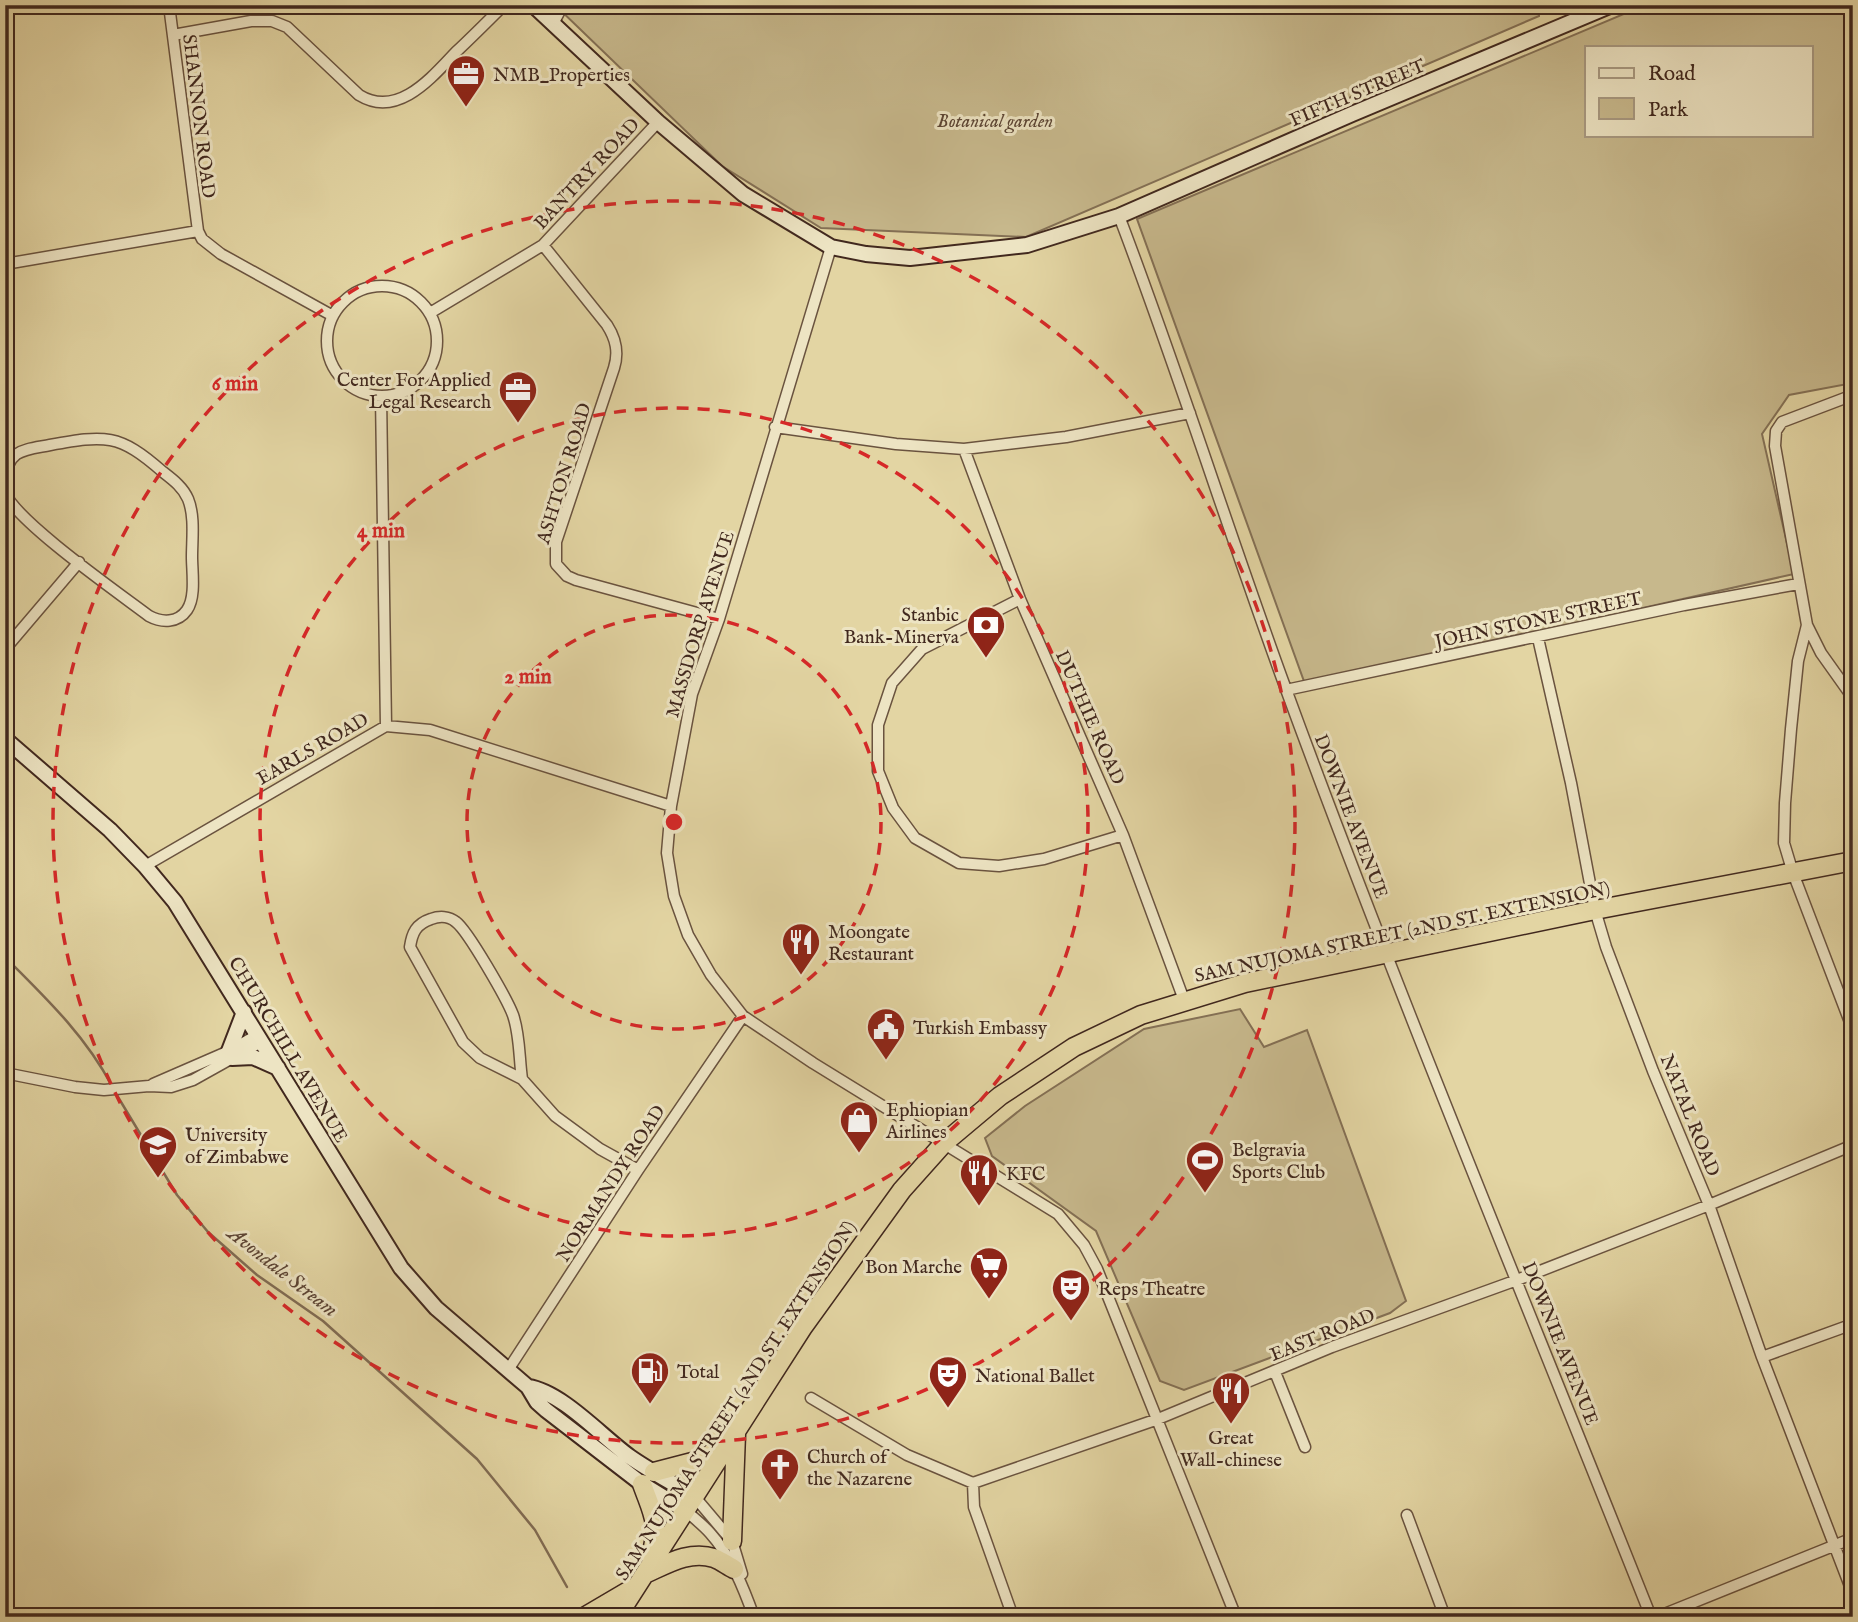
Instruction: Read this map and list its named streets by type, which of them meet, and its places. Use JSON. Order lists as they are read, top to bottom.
{
  "streets": {
    "highway": ["SAM NUJOMA STREET (2ND ST. EXTENSION)"],
    "street": [
      "FIFTH STREET",
      "SHANNON ROAD",
      "BANTRY ROAD",
      "ASHTON ROAD",
      "JOHN STONE STREET",
      "MASSDORP AVENUE",
      "DUTHIE ROAD",
      "EARLS ROAD",
      "DOWNIE AVENUE",
      "CHURCHILL AVENUE",
      "NATAL ROAD",
      "NORMANDY ROAD",
      "EAST ROAD"
    ]
  },
  "crossings": [
    ["FIFTH STREET", "BANTRY ROAD"],
    ["FIFTH STREET", "MASSDORP AVENUE"],
    ["FIFTH STREET", "DOWNIE AVENUE"],
    ["BANTRY ROAD", "ASHTON ROAD"],
    ["ASHTON ROAD", "MASSDORP AVENUE"],
    ["JOHN STONE STREET", "DOWNIE AVENUE"],
    ["JOHN STONE STREET", "NATAL ROAD"],
    ["MASSDORP AVENUE", "EARLS ROAD"],
    ["MASSDORP AVENUE", "SAM NUJOMA STREET (2ND ST. EXTENSION)"],
    ["MASSDORP AVENUE", "NORMANDY ROAD"],
    ["MASSDORP AVENUE", "EAST ROAD"],
    ["DUTHIE ROAD", "SAM NUJOMA STREET (2ND ST. EXTENSION)"],
    ["EARLS ROAD", "CHURCHILL AVENUE"],
    ["DOWNIE AVENUE", "SAM NUJOMA STREET (2ND ST. EXTENSION)"],
    ["DOWNIE AVENUE", "EAST ROAD"],
    ["SAM NUJOMA STREET (2ND ST. EXTENSION)", "CHURCHILL AVENUE"],
    ["SAM NUJOMA STREET (2ND ST. EXTENSION)", "NATAL ROAD"],
    ["CHURCHILL AVENUE", "NORMANDY ROAD"],
    ["NATAL ROAD", "EAST ROAD"]
  ],
  "water": ["Avondale Stream"],
  "parks": ["Botanical garden"],
  "places": {
    "office": ["NMB_Properties", "Center For Applied Legal Research"],
    "bank": ["Stanbic Bank-Minerva"],
    "restaurant": ["Moongate Restaurant", "KFC", "Great Wall-chinese"],
    "public building": ["Turkish Embassy"],
    "shop": ["Ephiopian Airlines"],
    "school or university": ["University of Zimbabwe"],
    "sports": ["Belgravia Sports Club"],
    "supermarket": ["Bon Marche"],
    "theatre": ["Reps Theatre", "National Ballet"],
    "fuel station": ["Total"],
    "church": ["Church of the Nazarene"]
  },
  "legend": ["Road", "Park"],
  "rings": ["6 min", "4 min", "2 min"]
}
